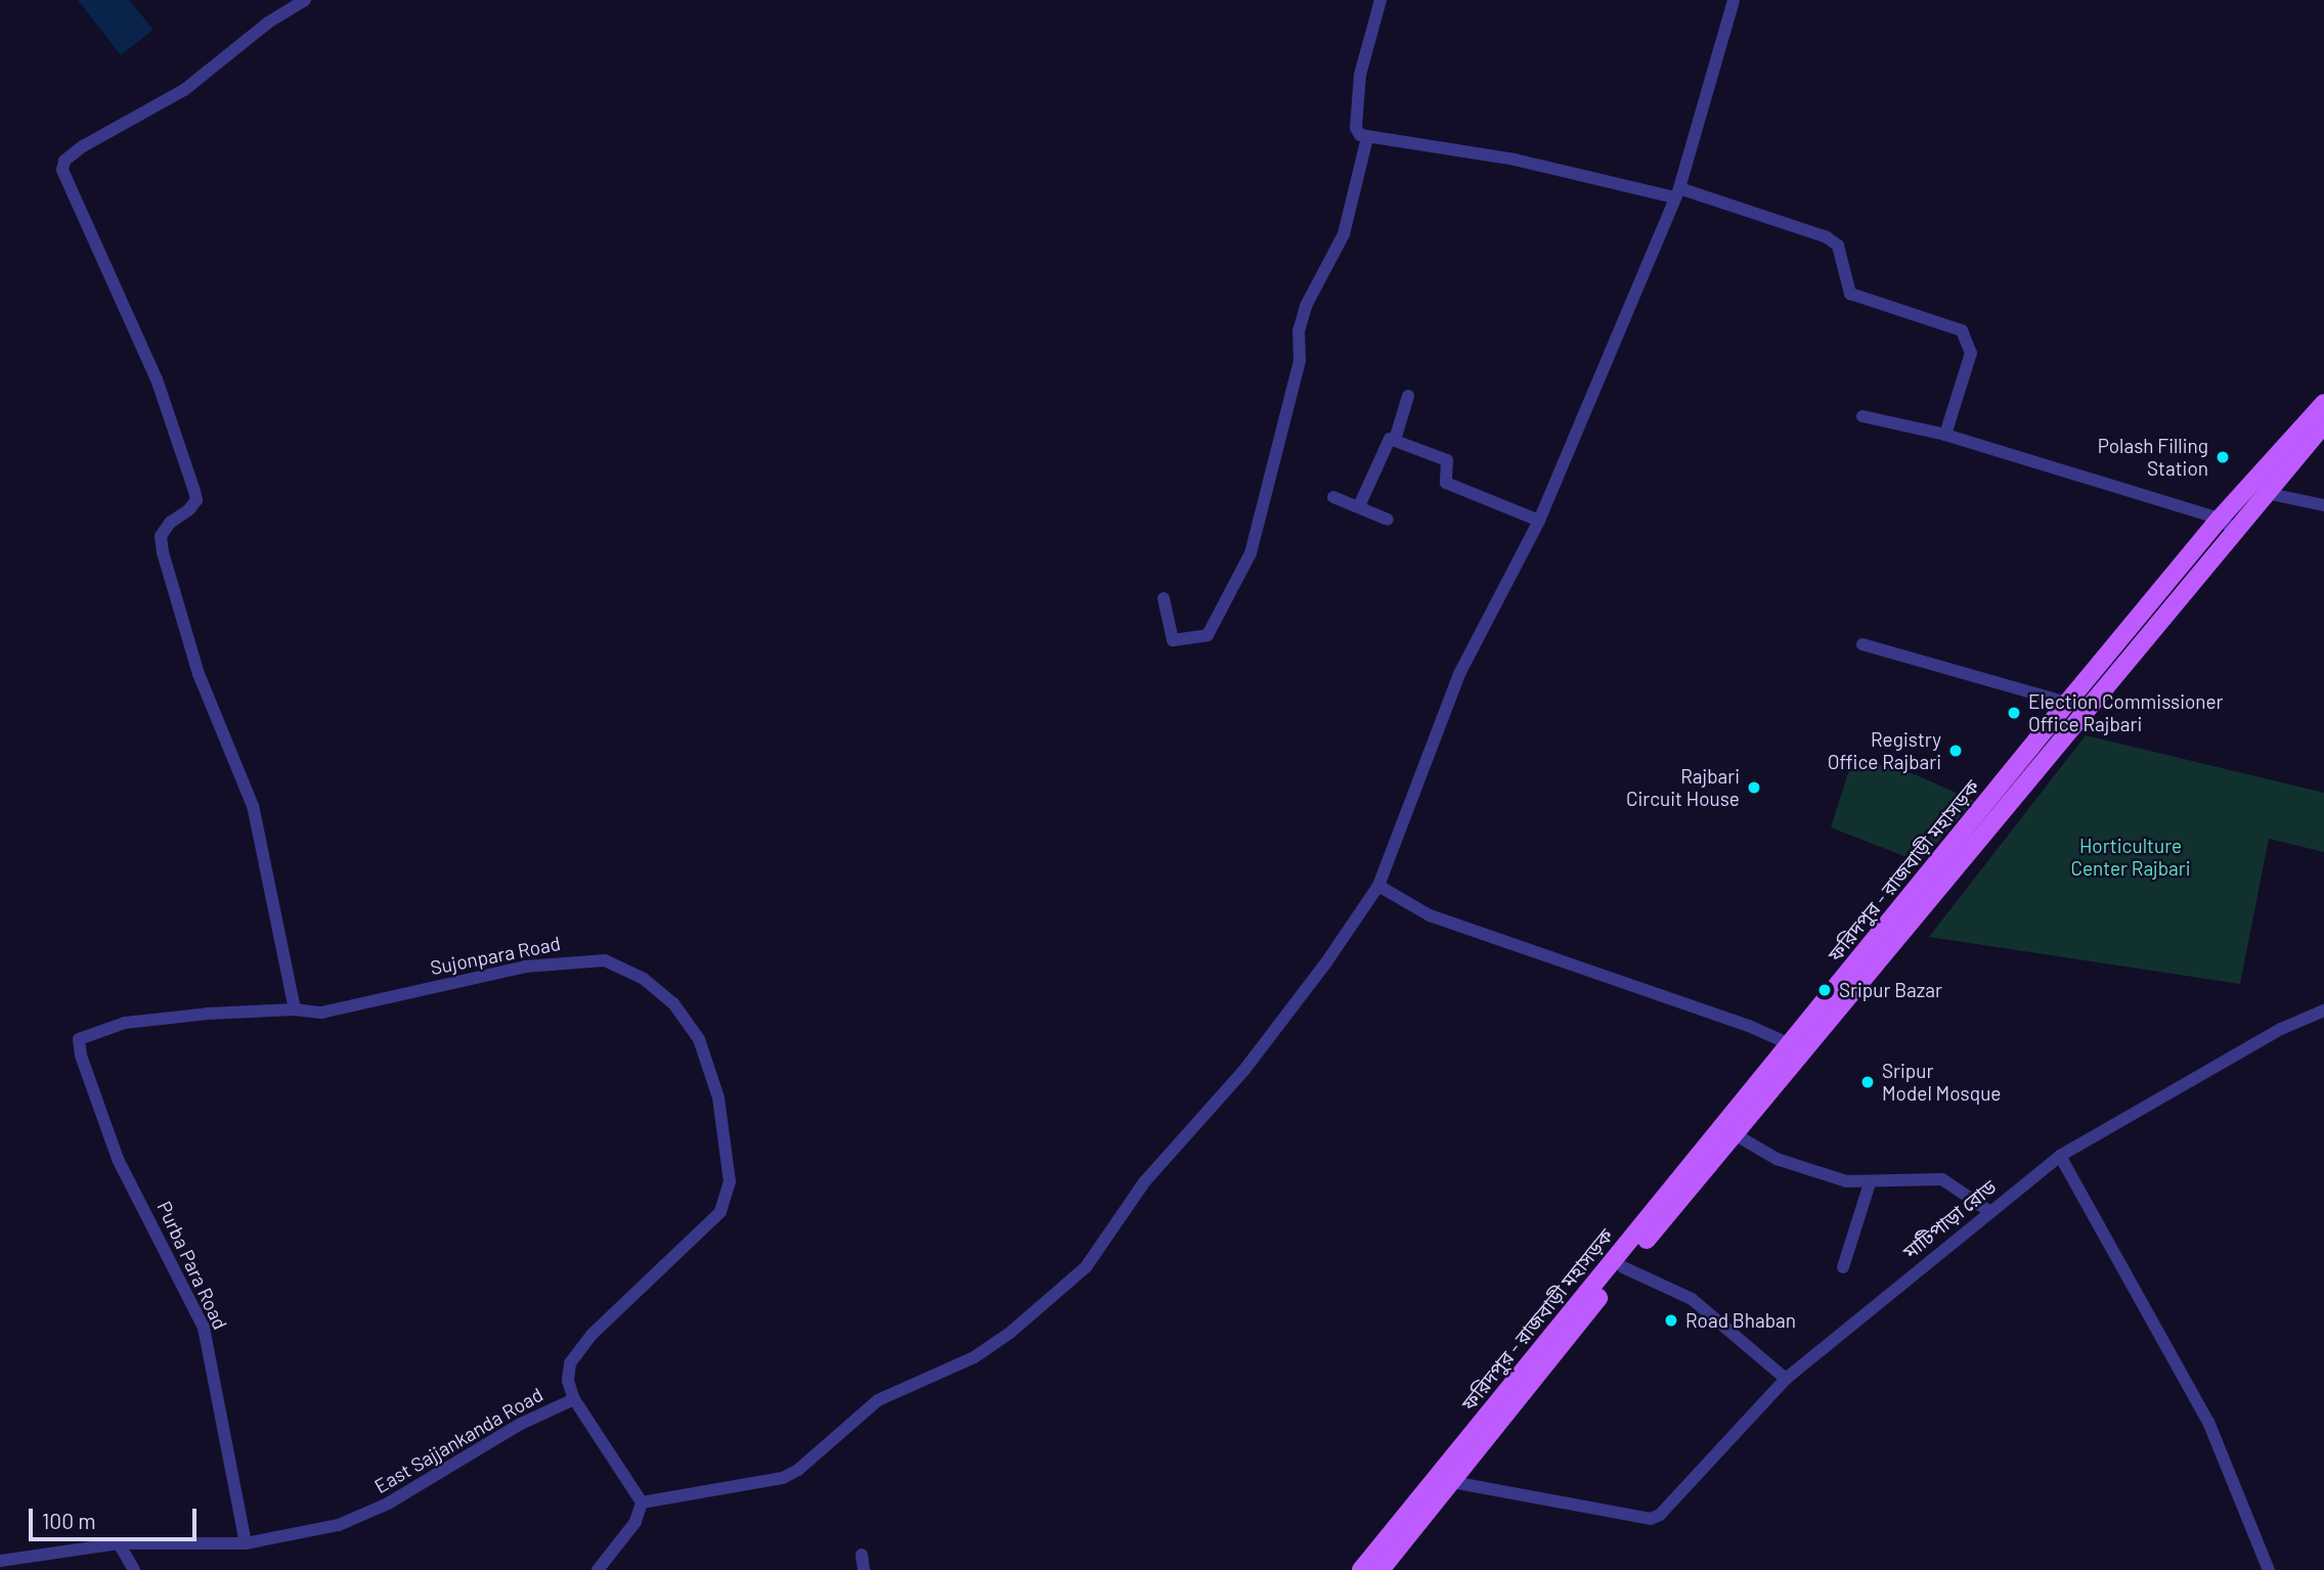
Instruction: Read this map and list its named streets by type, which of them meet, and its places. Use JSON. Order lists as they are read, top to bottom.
{
  "streets": {
    "main road": ["ফরিদপুর - রাজবাড়ী মহাসড়ক"],
    "street": [
      "Sujonpara Road",
      "মাটিপাড়া রোড",
      "Purba Para Road",
      "East Sajjankanda Road"
    ]
  },
  "crossings": [
    ["ফরিদপুর - রাজবাড়ী মহাসড়ক", "মাটিপাড়া রোড"],
    ["Sujonpara Road", "Purba Para Road"],
    ["Sujonpara Road", "East Sajjankanda Road"],
    ["Purba Para Road", "East Sajjankanda Road"]
  ],
  "parks": ["Horticulture Center Rajbari"],
  "places": [
    "Polash Filling Station",
    "Election Commissioner Office Rajbari",
    "Registry Office Rajbari",
    "Rajbari Circuit House",
    "Sripur Bazar",
    "Sripur Model Mosque",
    "Road Bhaban"
  ],
  "scale_bar": "100 m"
}
